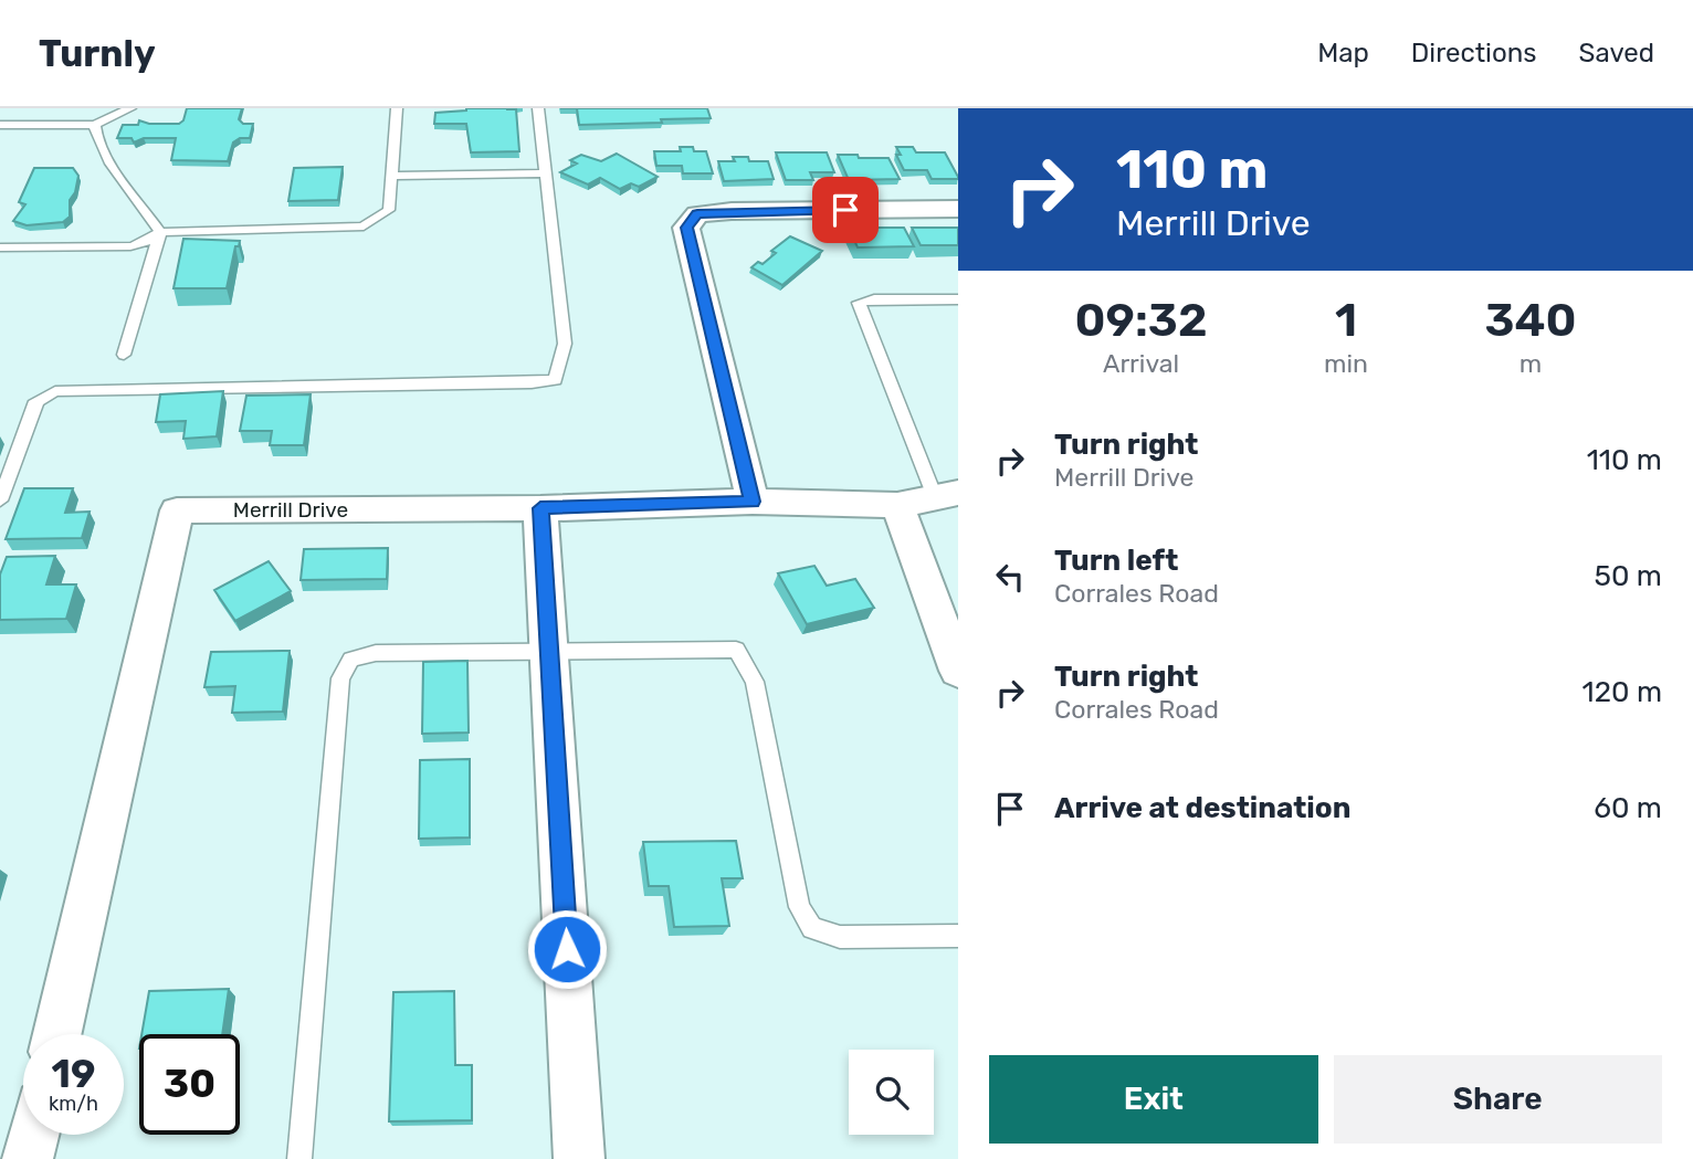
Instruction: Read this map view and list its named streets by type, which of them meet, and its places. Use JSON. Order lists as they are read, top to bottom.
{
  "streets": {
    "street": ["Merrill Drive"]
  },
  "page": {
    "header": "Turnly",
    "nav": ["Map", "Directions", "Saved"],
    "turn": ["110 m", "Merrill Drive"],
    "eta": [
      "09:32",
      "Arrival",
      "1",
      "min",
      "340",
      "m"
    ],
    "list": [
      {
        "name": "Turn right",
        "note": "Merrill Drive",
        "value": "110 m"
      },
      {
        "name": "Turn left",
        "note": "Corrales Road",
        "value": "50 m"
      },
      {
        "name": "Turn right",
        "note": "Corrales Road",
        "value": "120 m"
      },
      {
        "name": "Arrive at destination",
        "value": "60 m"
      }
    ],
    "speed": "19 km/h",
    "limit": "30",
    "buttons": ["Exit", "Share"]
  }
}
